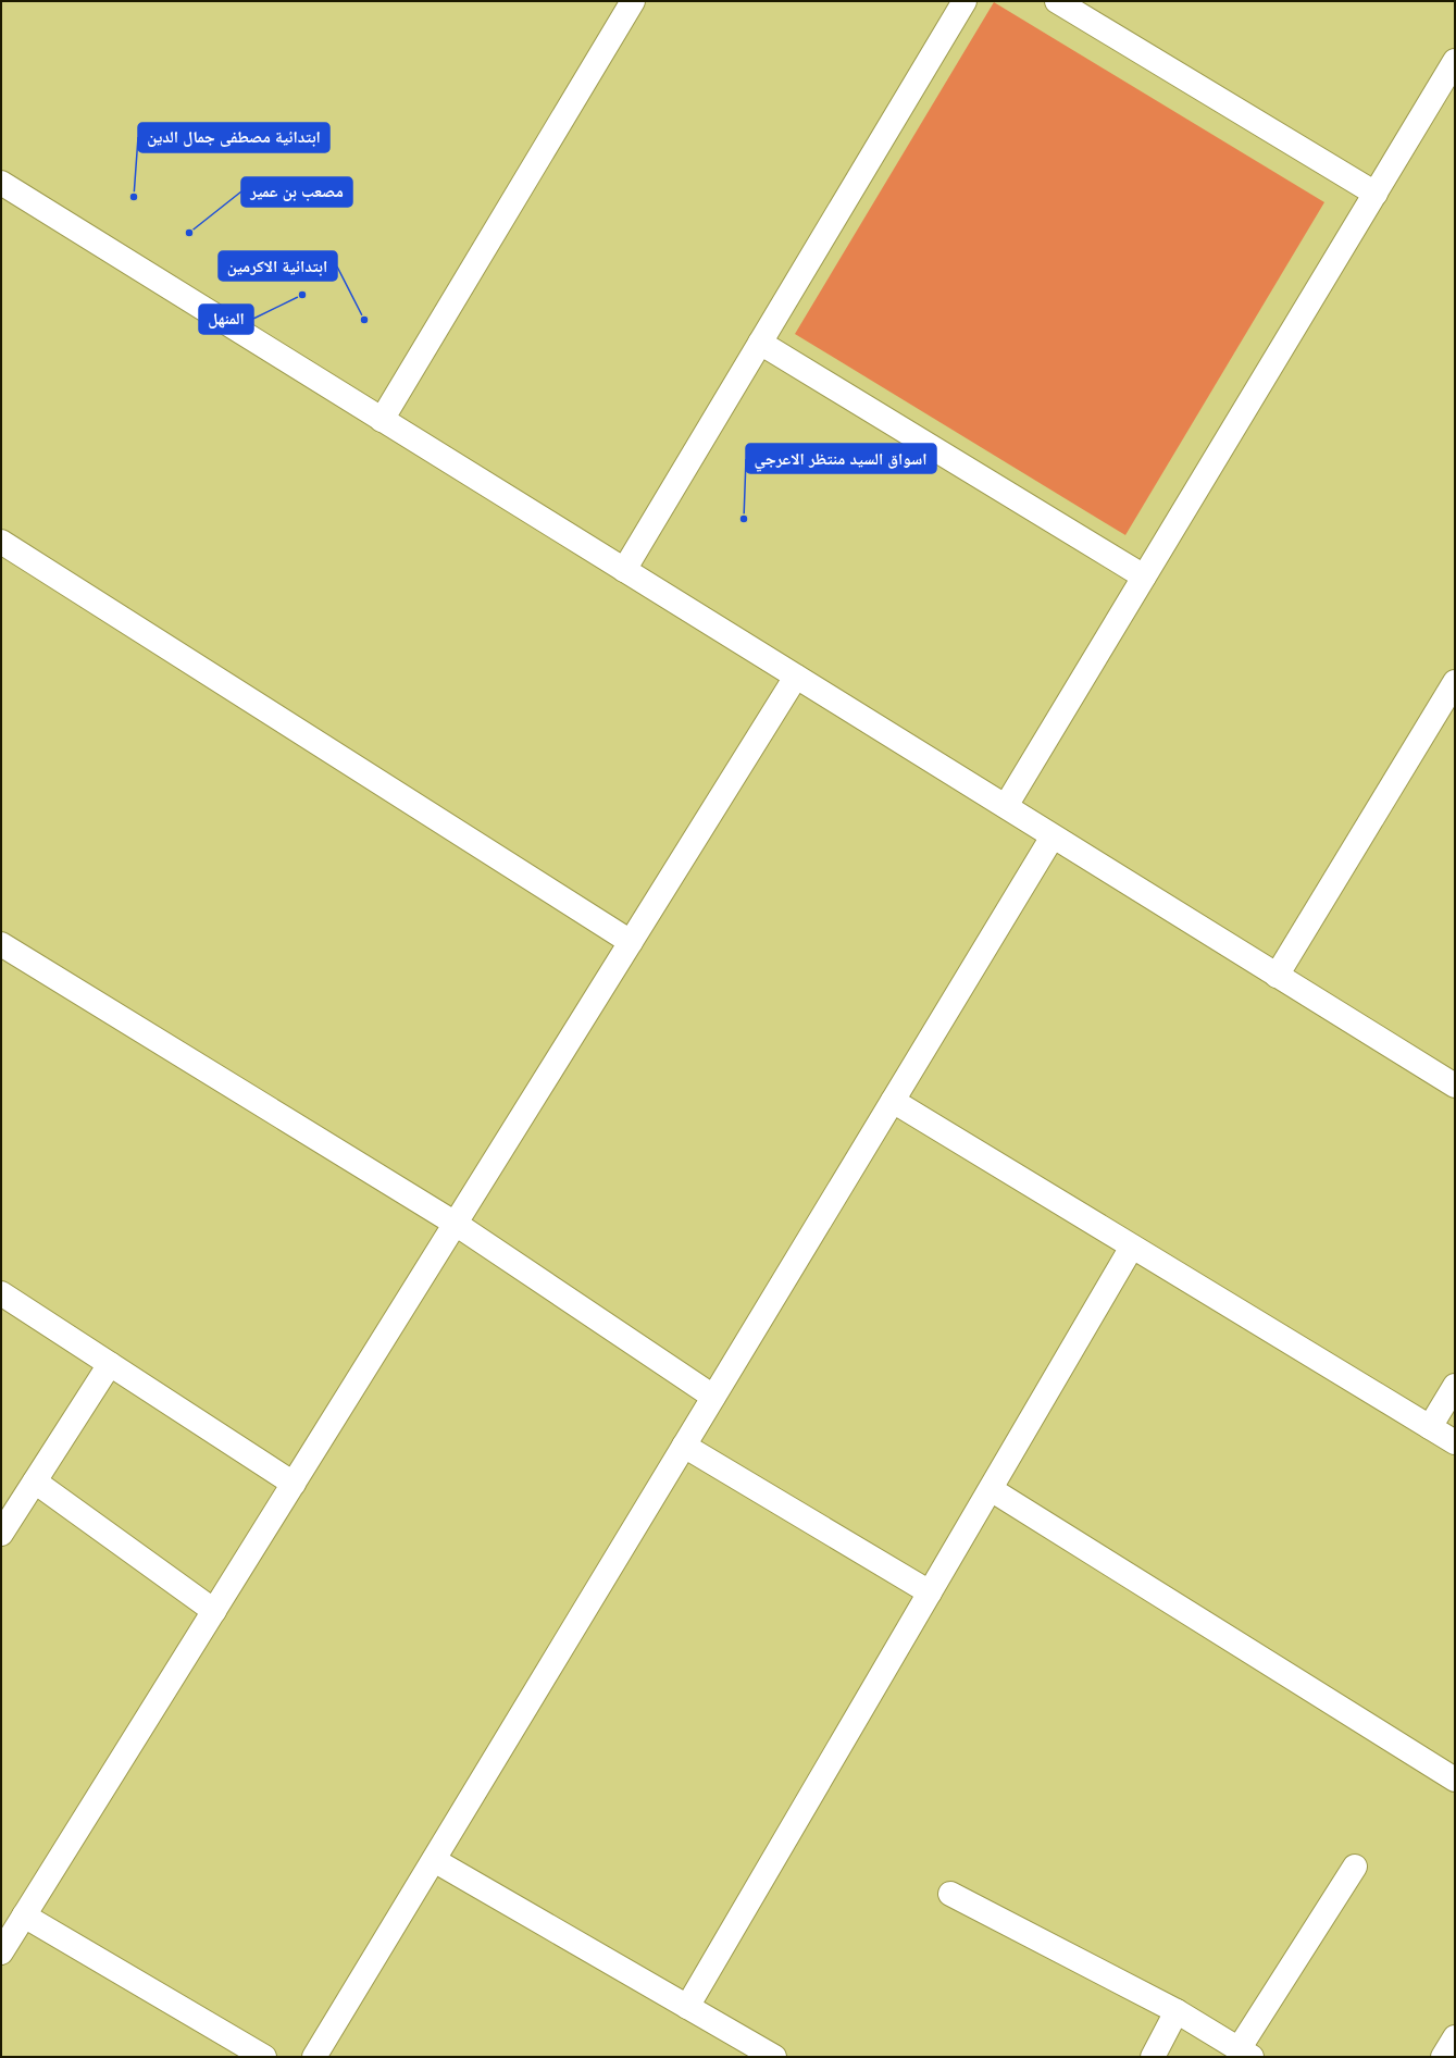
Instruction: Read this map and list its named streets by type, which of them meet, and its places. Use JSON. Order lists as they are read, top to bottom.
{
  "places": [
    "ابتدائية مصطفى جمال الدين",
    "مصعب بن عمير",
    "المنهل",
    "ابتدائية الاكرمين",
    "اسواق السيد منتظر الاعرجي"
  ]
}
